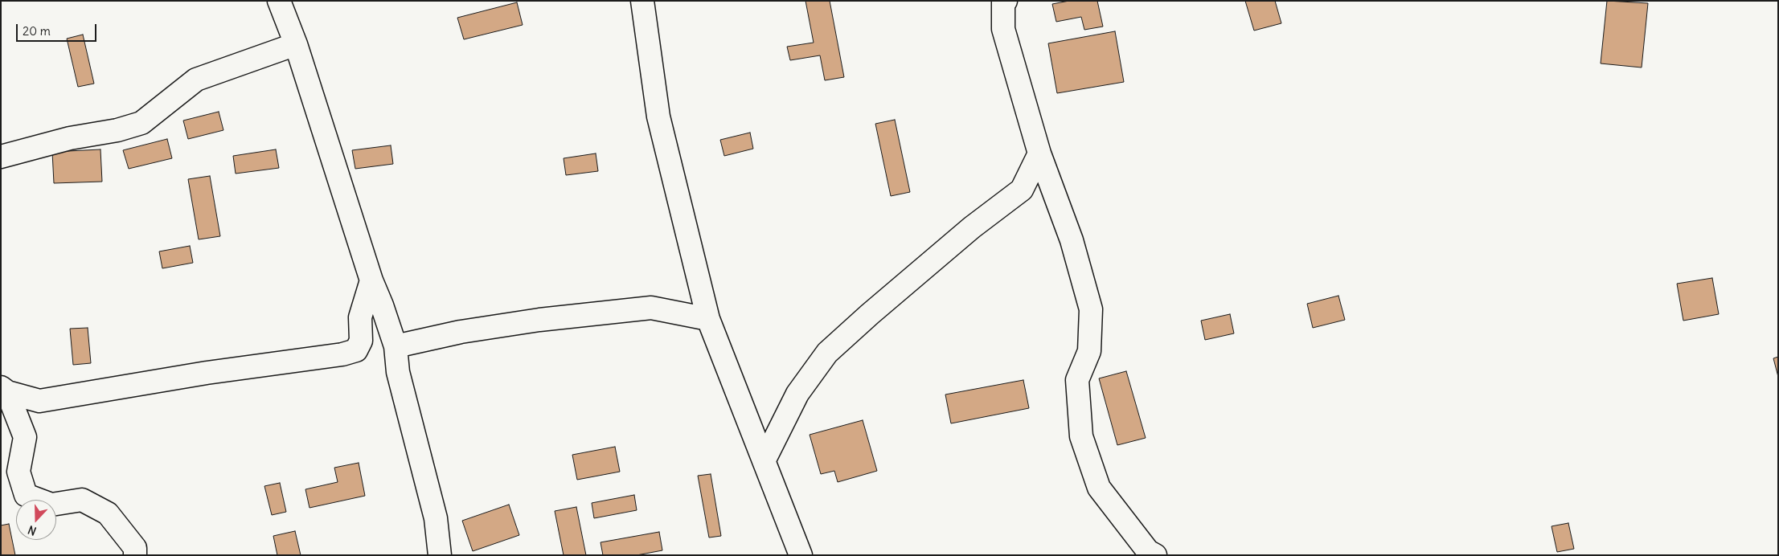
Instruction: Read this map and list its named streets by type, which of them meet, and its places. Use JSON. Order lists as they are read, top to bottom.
{
  "scale_bar": "20 m",
  "north": "bottom"
}
